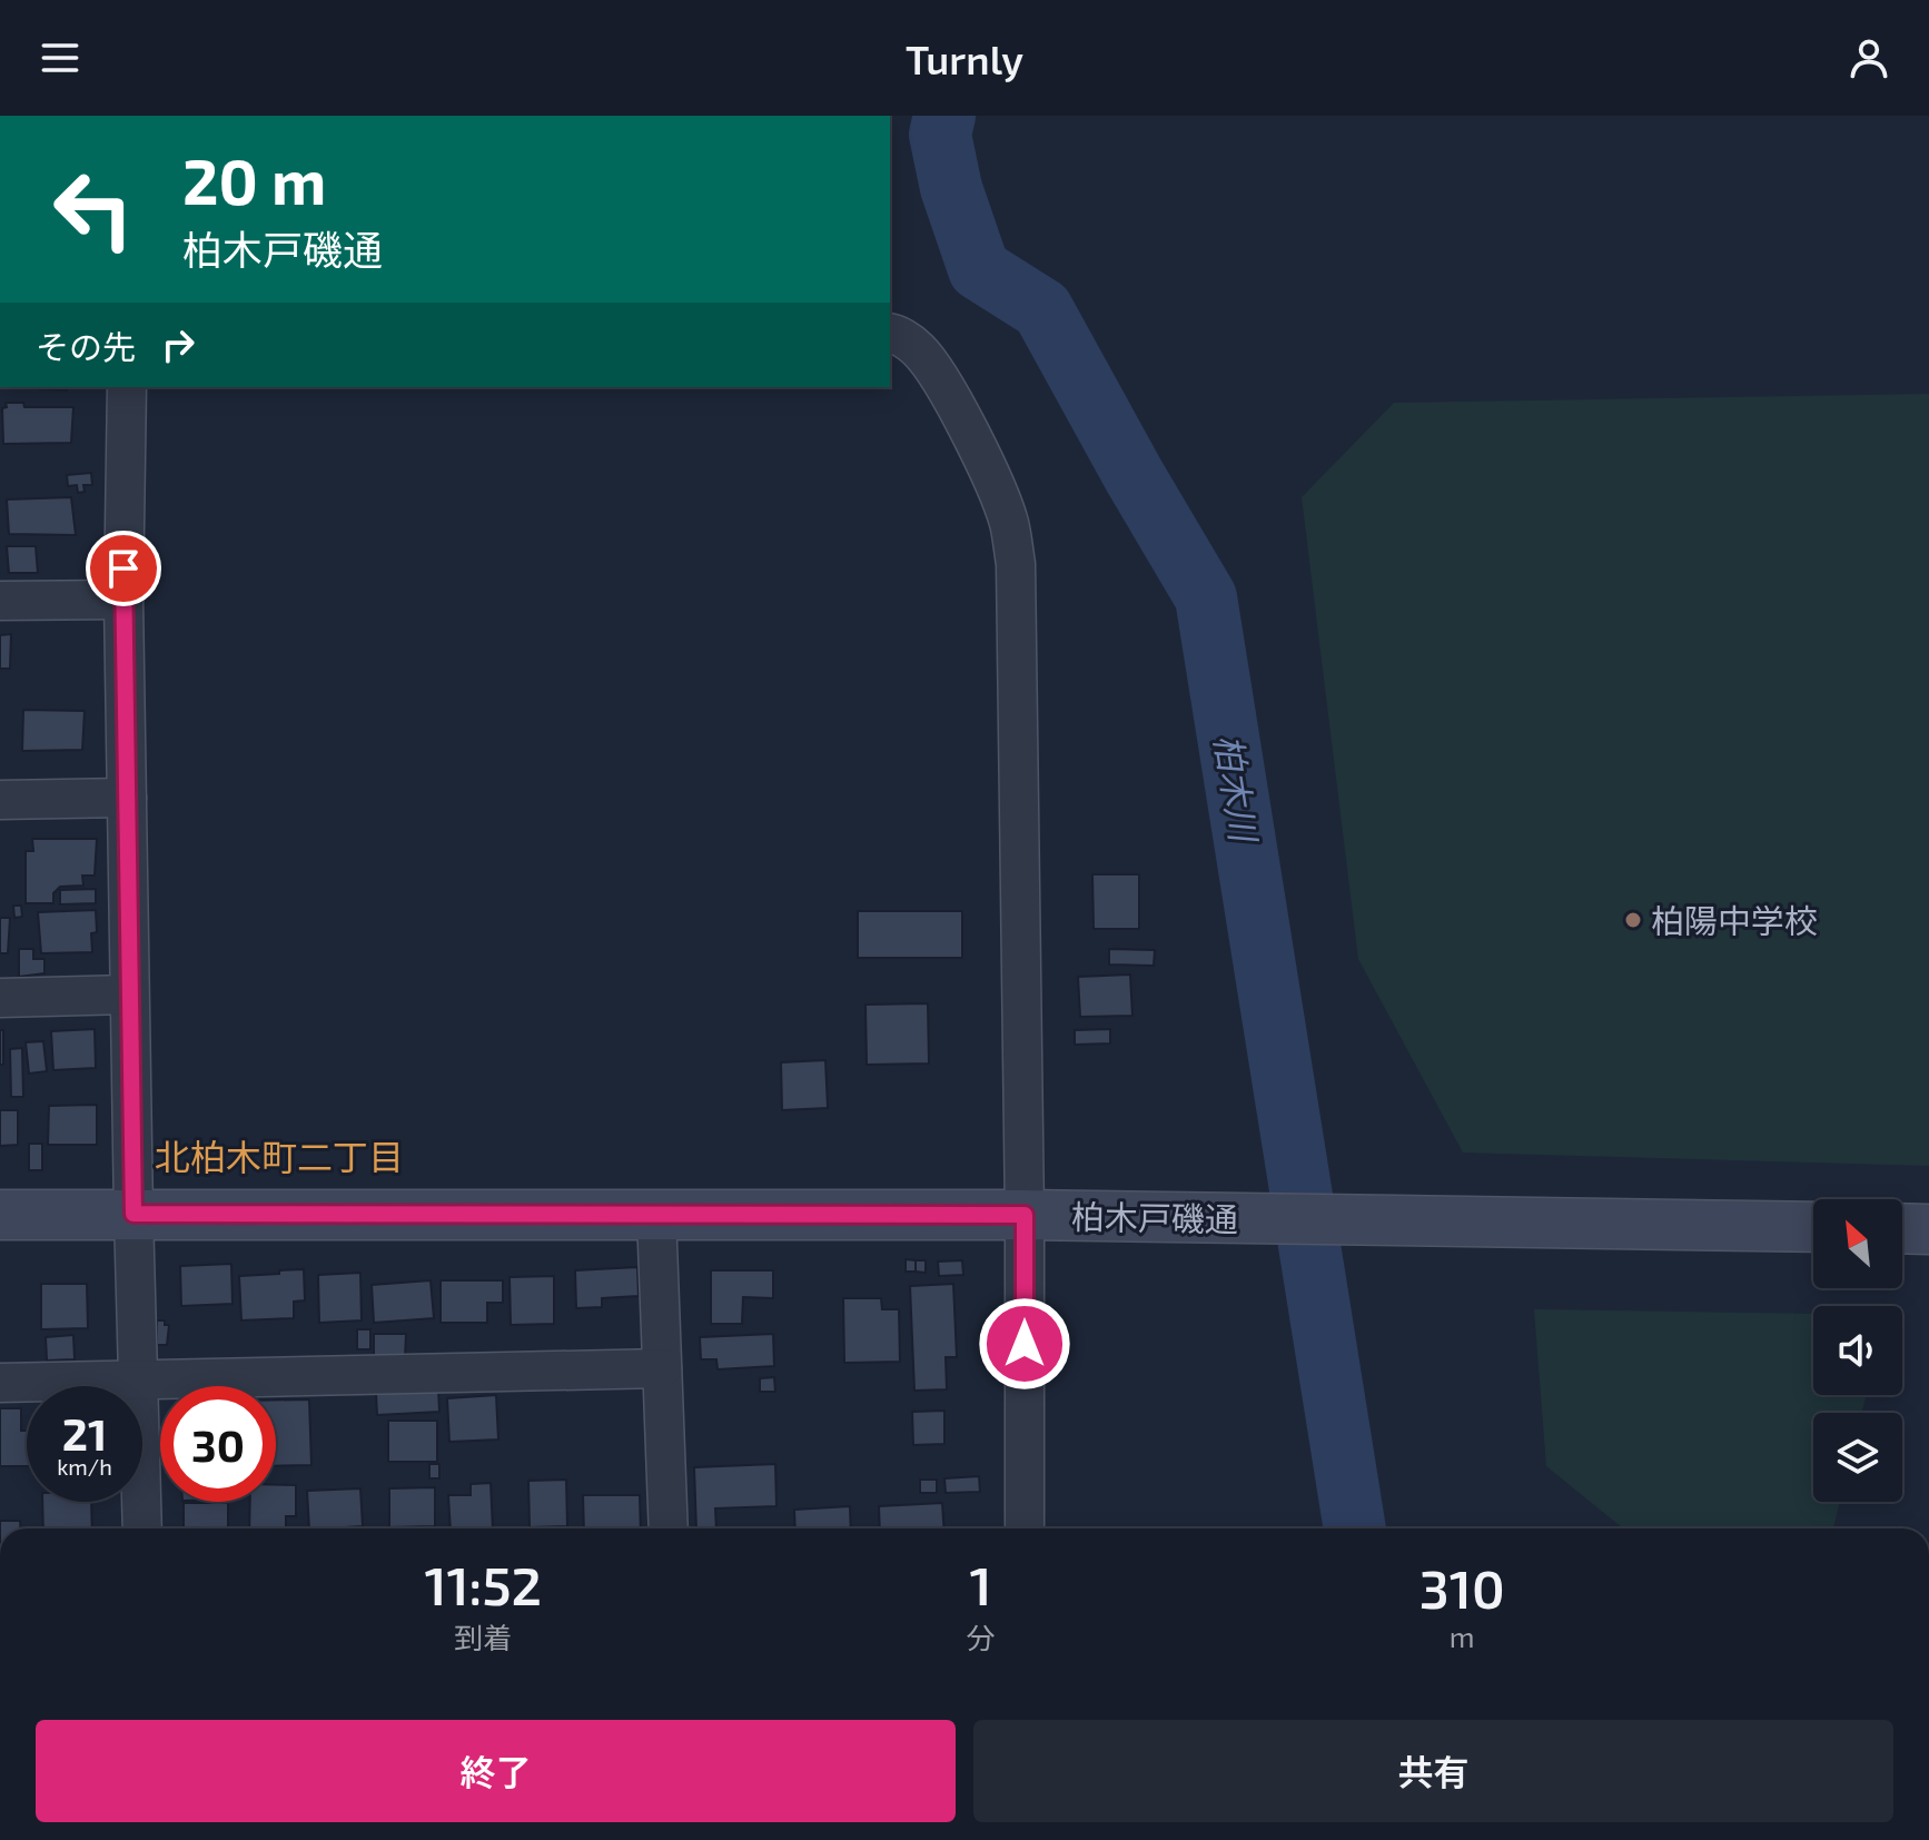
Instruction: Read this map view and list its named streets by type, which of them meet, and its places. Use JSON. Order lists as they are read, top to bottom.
{
  "streets": {
    "street": ["柏木戸磯通"]
  },
  "districts": ["北柏木町二丁目"],
  "water": ["柏木川"],
  "places": ["柏陽中学校"],
  "north": "top left",
  "page": {
    "header": "Turnly",
    "turn": ["20 m", "柏木戸磯通"],
    "then": "その先",
    "speed": "21 km/h",
    "limit": "30",
    "eta": [
      "11:52",
      "到着",
      "1",
      "分",
      "310",
      "m"
    ],
    "buttons": ["終了", "共有"]
  }
}
